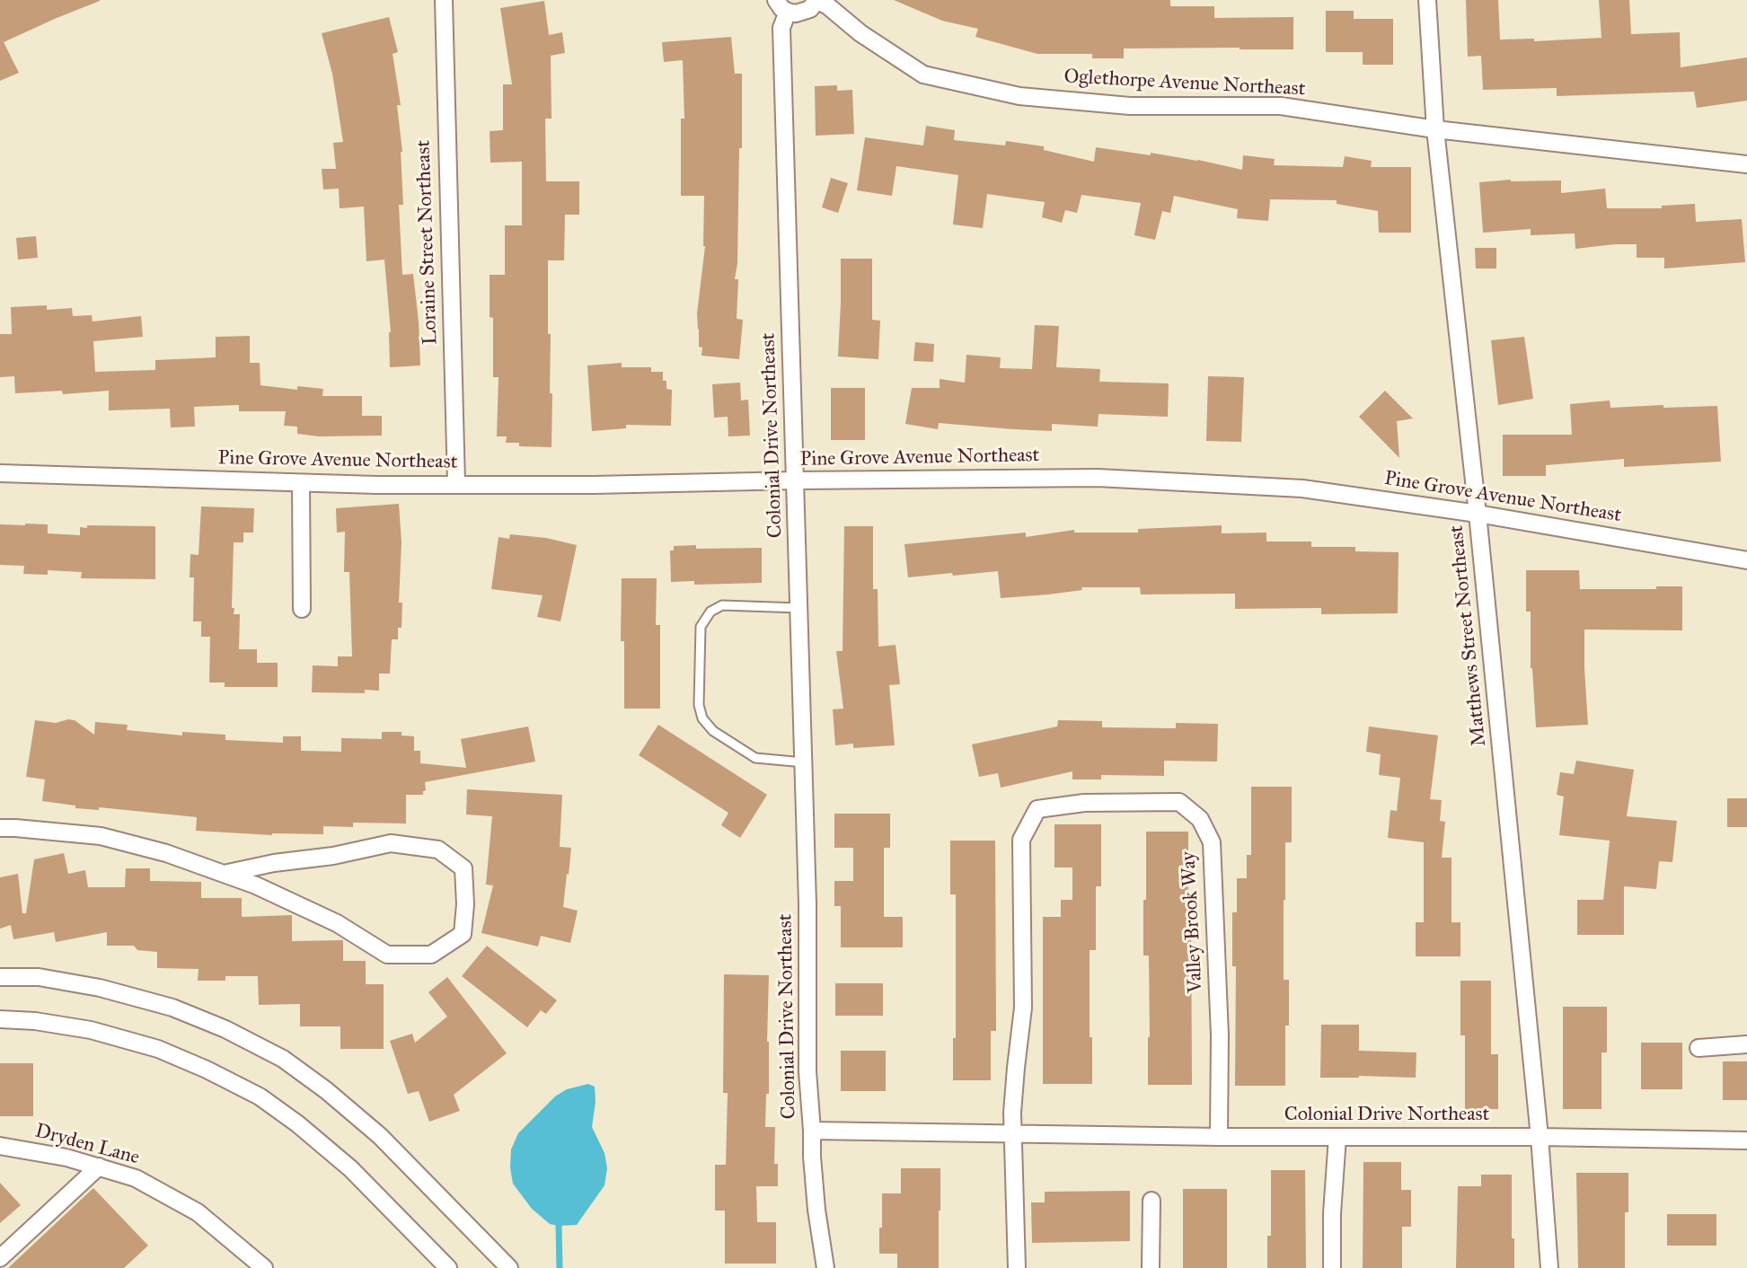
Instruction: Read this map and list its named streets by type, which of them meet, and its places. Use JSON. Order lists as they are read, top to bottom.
{
  "streets": {
    "street": [
      "Oglethorpe Avenue Northeast",
      "Loraine Street Northeast",
      "Colonial Drive Northeast",
      "Pine Grove Avenue Northeast",
      "Matthews Street Northeast",
      "Valley Brook Way",
      "Dryden Lane"
    ]
  },
  "crossings": [
    ["Oglethorpe Avenue Northeast", "Matthews Street Northeast"],
    ["Loraine Street Northeast", "Pine Grove Avenue Northeast"],
    ["Colonial Drive Northeast", "Pine Grove Avenue Northeast"],
    ["Colonial Drive Northeast", "Matthews Street Northeast"],
    ["Colonial Drive Northeast", "Valley Brook Way"],
    ["Pine Grove Avenue Northeast", "Matthews Street Northeast"]
  ]
}
